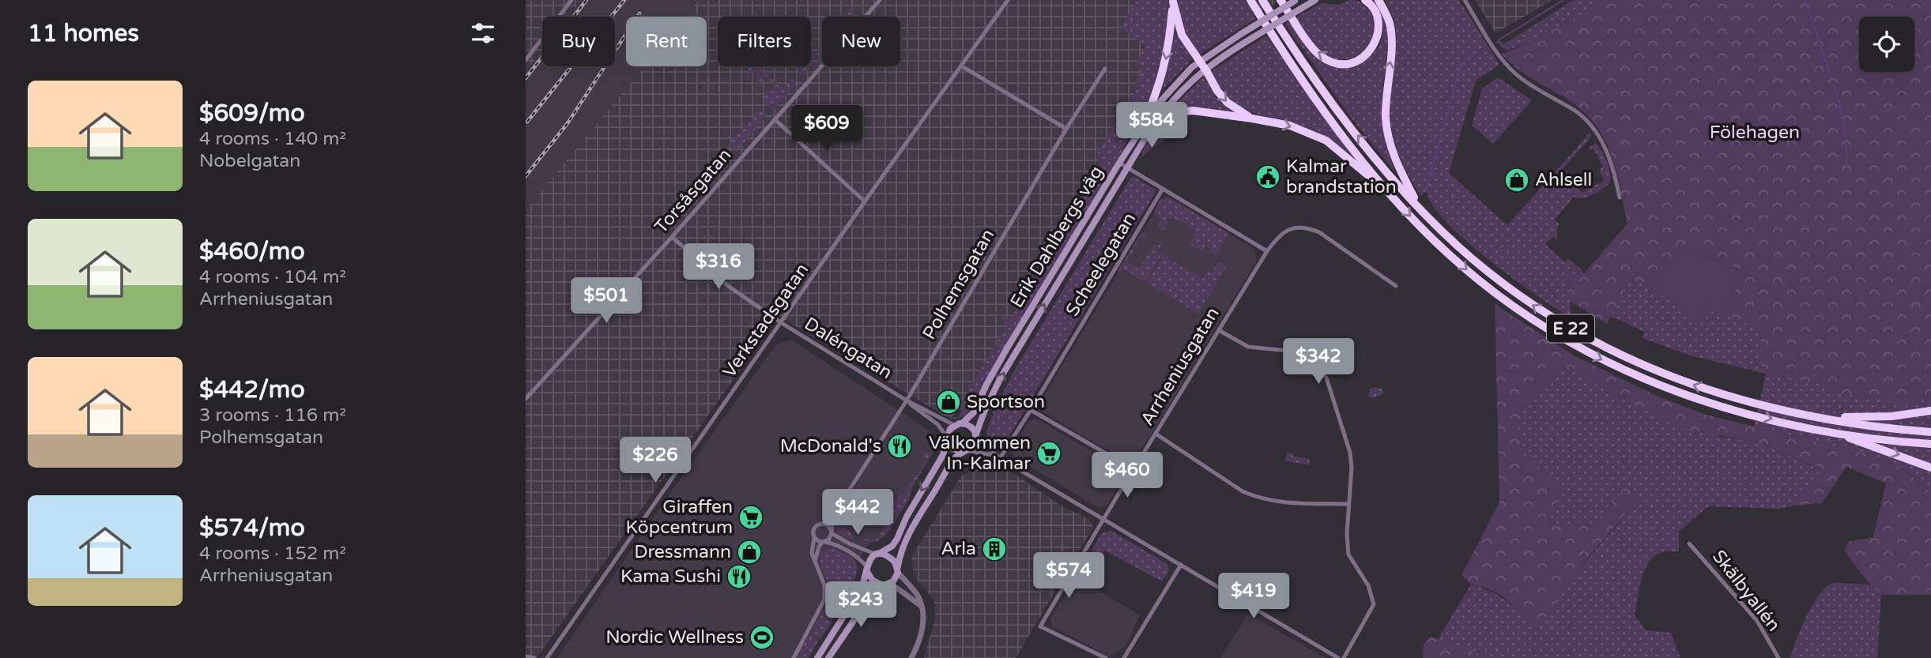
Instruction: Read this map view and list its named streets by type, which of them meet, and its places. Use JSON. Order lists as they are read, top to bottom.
{
  "streets": {
    "highway": ["E 22"],
    "main road": ["Erik Dahlbergs väg"],
    "street": [
      "Torsåsgatan",
      "Scheelegatan",
      "Polhemsgatan",
      "Verkstadsgatan",
      "Daléngatan",
      "Arrheniusgatan",
      "Skälbyallén"
    ]
  },
  "crossings": [
    ["Torsåsgatan", "Daléngatan"],
    ["Erik Dahlbergs väg", "Daléngatan"],
    ["Polhemsgatan", "Daléngatan"],
    ["Verkstadsgatan", "Daléngatan"]
  ],
  "parks": ["Fölehagen"],
  "places": {
    "public building": ["Kalmar brandstation"],
    "shop": ["Ahlsell", "Sportson", "Dressmann"],
    "restaurant": ["McDonald's", "Kama Sushi"],
    "supermarket": ["Välkommen In-Kalmar", "Giraffen Köpcentrum"],
    "building": ["Arla"],
    "sports": ["Nordic Wellness"]
  },
  "page": {
    "heading": "11 homes",
    "chip": [
      "Buy",
      "Rent",
      "Filters",
      "New"
    ],
    "list": [
      {
        "name": "$609/mo",
        "note": "4 rooms · 140 m² · Nobelgatan"
      },
      {
        "name": "$460/mo",
        "note": "4 rooms · 104 m² · Arrheniusgatan"
      },
      {
        "name": "$442/mo",
        "note": "3 rooms · 116 m² · Polhemsgatan"
      },
      {
        "name": "$574/mo",
        "note": "4 rooms · 152 m² · Arrheniusgatan"
      }
    ],
    "price": [
      "$584",
      "$609",
      "$316",
      "$501",
      "$342",
      "$226",
      "$460",
      "$442",
      "$574",
      "$419",
      "$243"
    ]
  }
}
